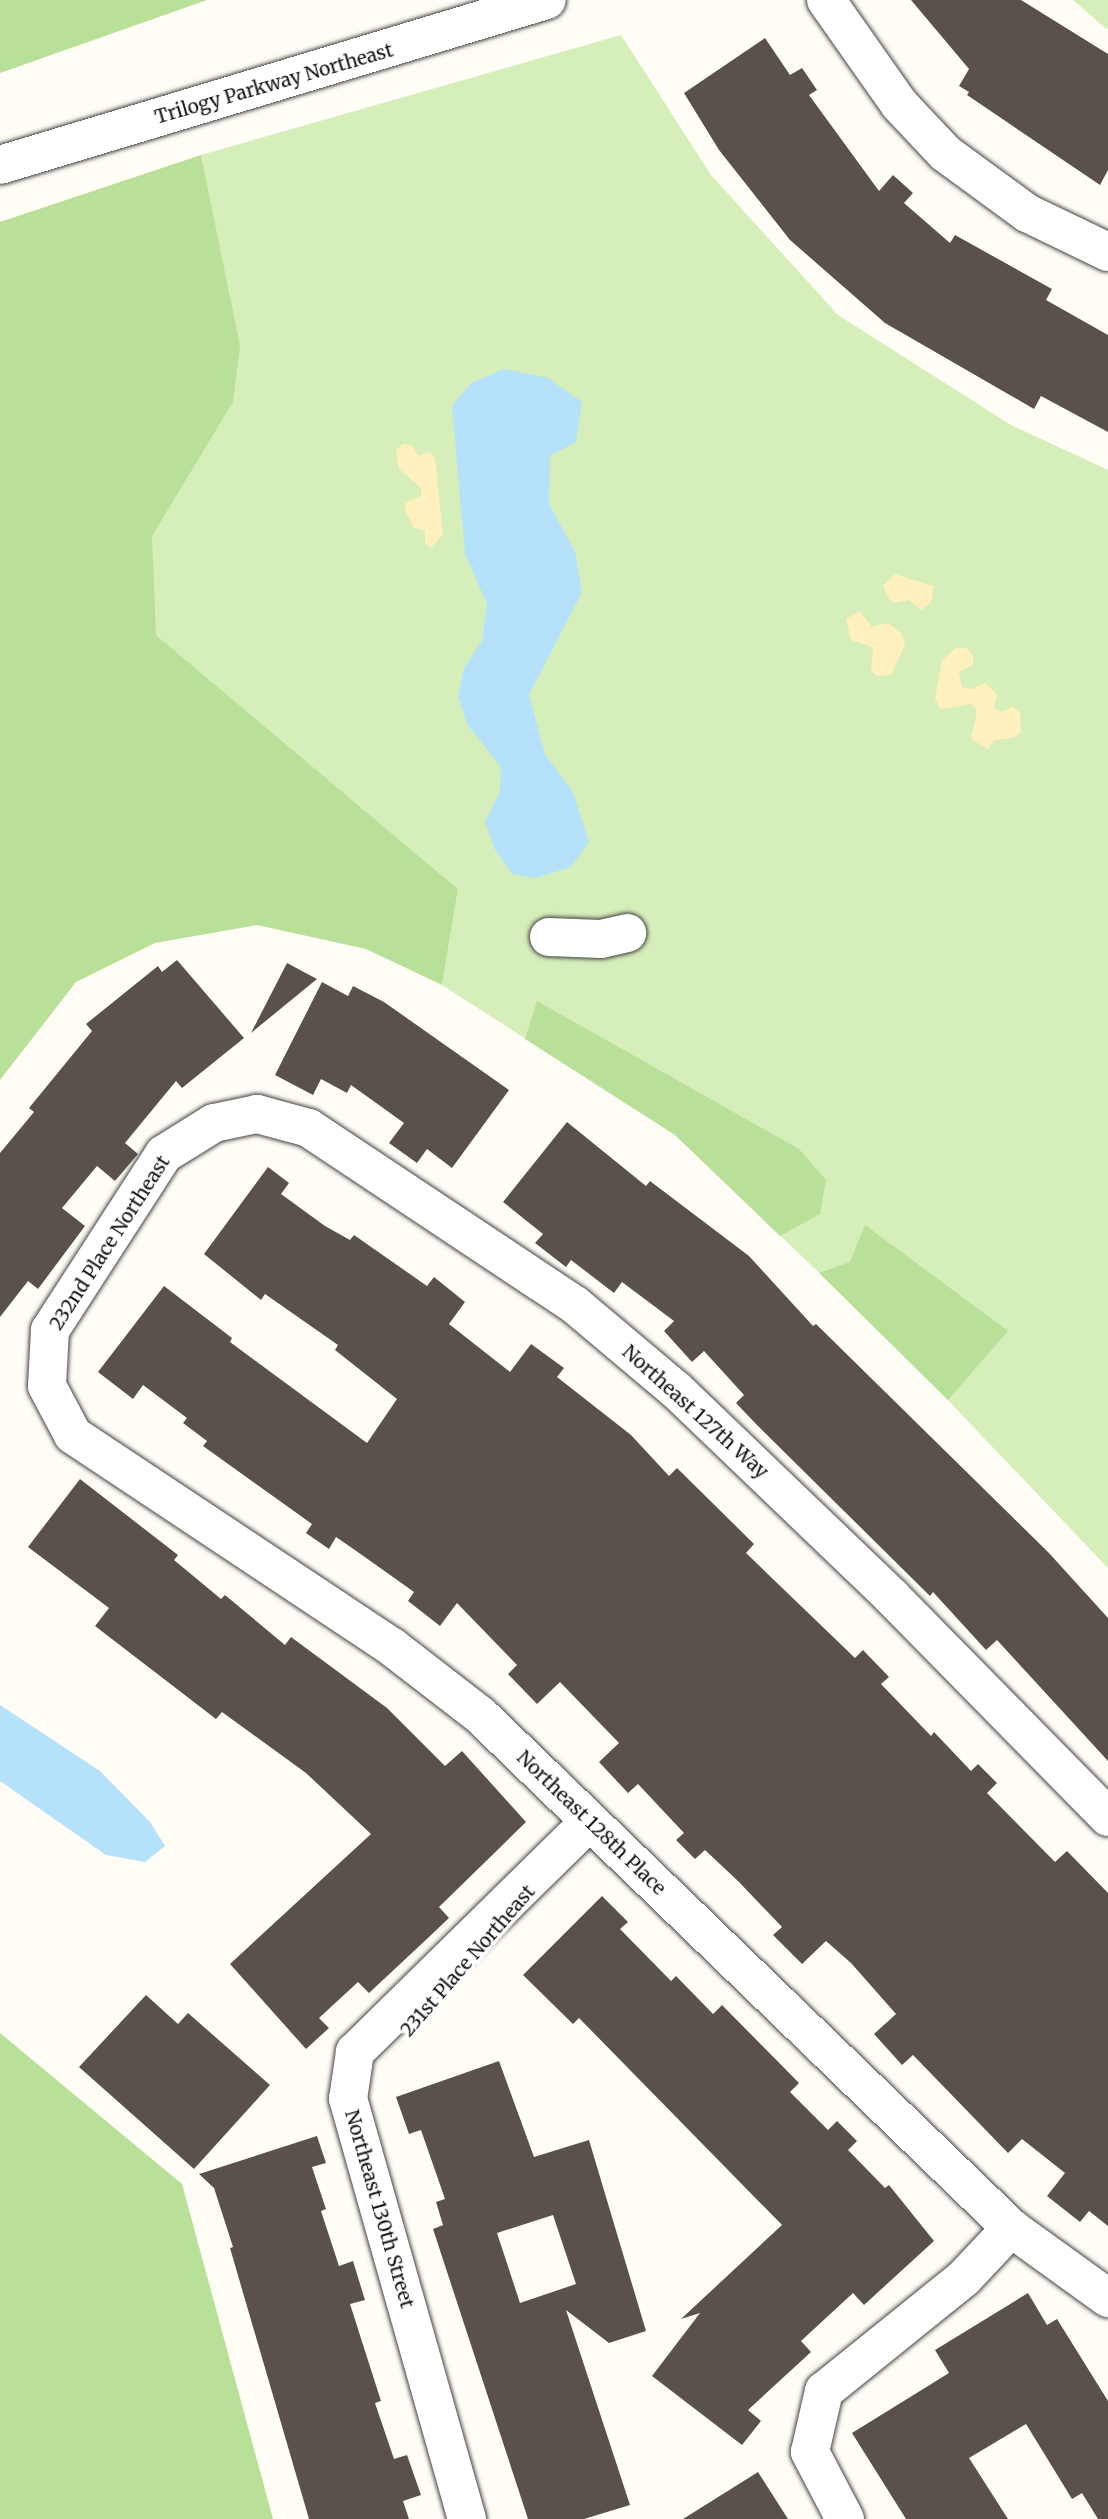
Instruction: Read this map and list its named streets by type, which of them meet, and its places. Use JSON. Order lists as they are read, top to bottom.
{
  "streets": {
    "street": [
      "Trilogy Parkway Northeast",
      "232nd Place Northeast",
      "Northeast 127th Way",
      "Northeast 128th Place",
      "231st Place Northeast",
      "Northeast 130th Street"
    ]
  },
  "crossings": [
    ["232nd Place Northeast", "Northeast 127th Way"],
    ["232nd Place Northeast", "Northeast 128th Place"],
    ["Northeast 128th Place", "231st Place Northeast"],
    ["231st Place Northeast", "Northeast 130th Street"]
  ]
}
